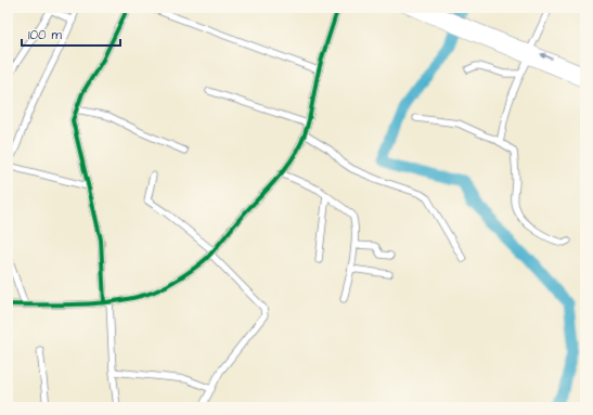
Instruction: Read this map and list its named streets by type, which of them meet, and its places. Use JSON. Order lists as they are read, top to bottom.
{
  "scale_bar": "100 m"
}
